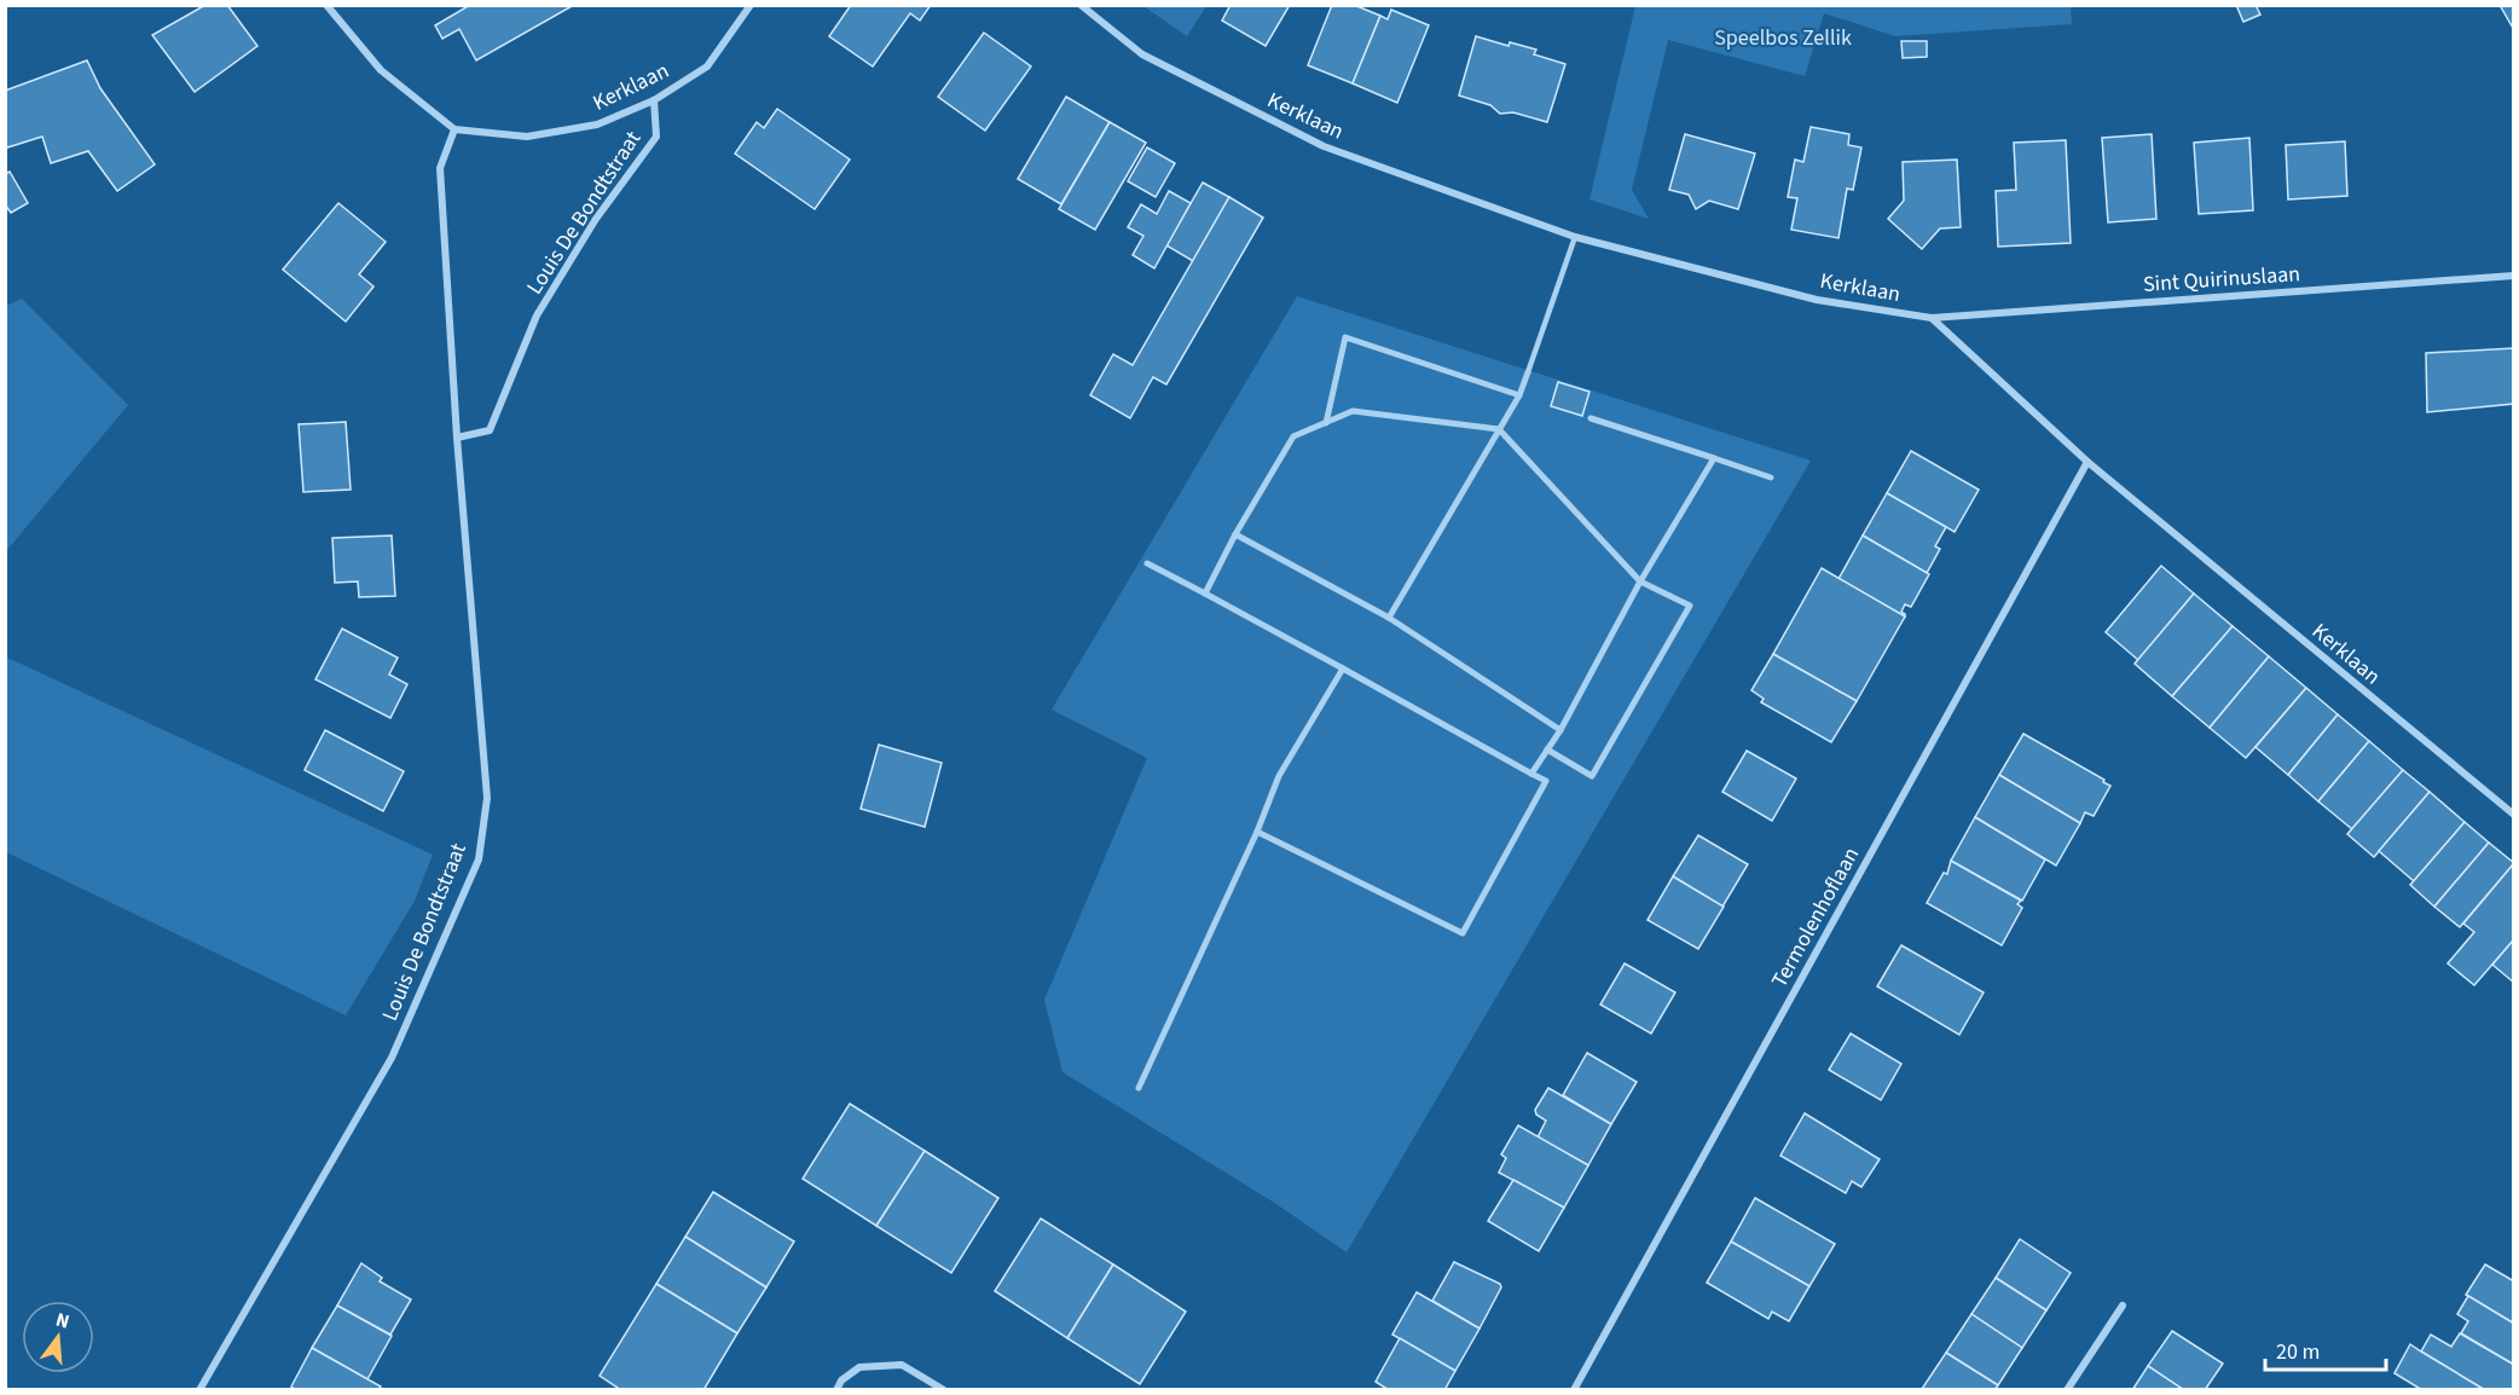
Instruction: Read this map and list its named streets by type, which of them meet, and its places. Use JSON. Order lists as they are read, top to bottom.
{
  "streets": {
    "street": [
      "Kerklaan",
      "Louis De Bondtstraat",
      "Sint Quirinuslaan",
      "Termolenhoflaan"
    ]
  },
  "crossings": [
    ["Kerklaan", "Louis De Bondtstraat"],
    ["Kerklaan", "Sint Quirinuslaan"],
    ["Kerklaan", "Termolenhoflaan"]
  ],
  "parks": ["Speelbos Zellik"],
  "scale_bar": "20 m",
  "north": "top"
}
